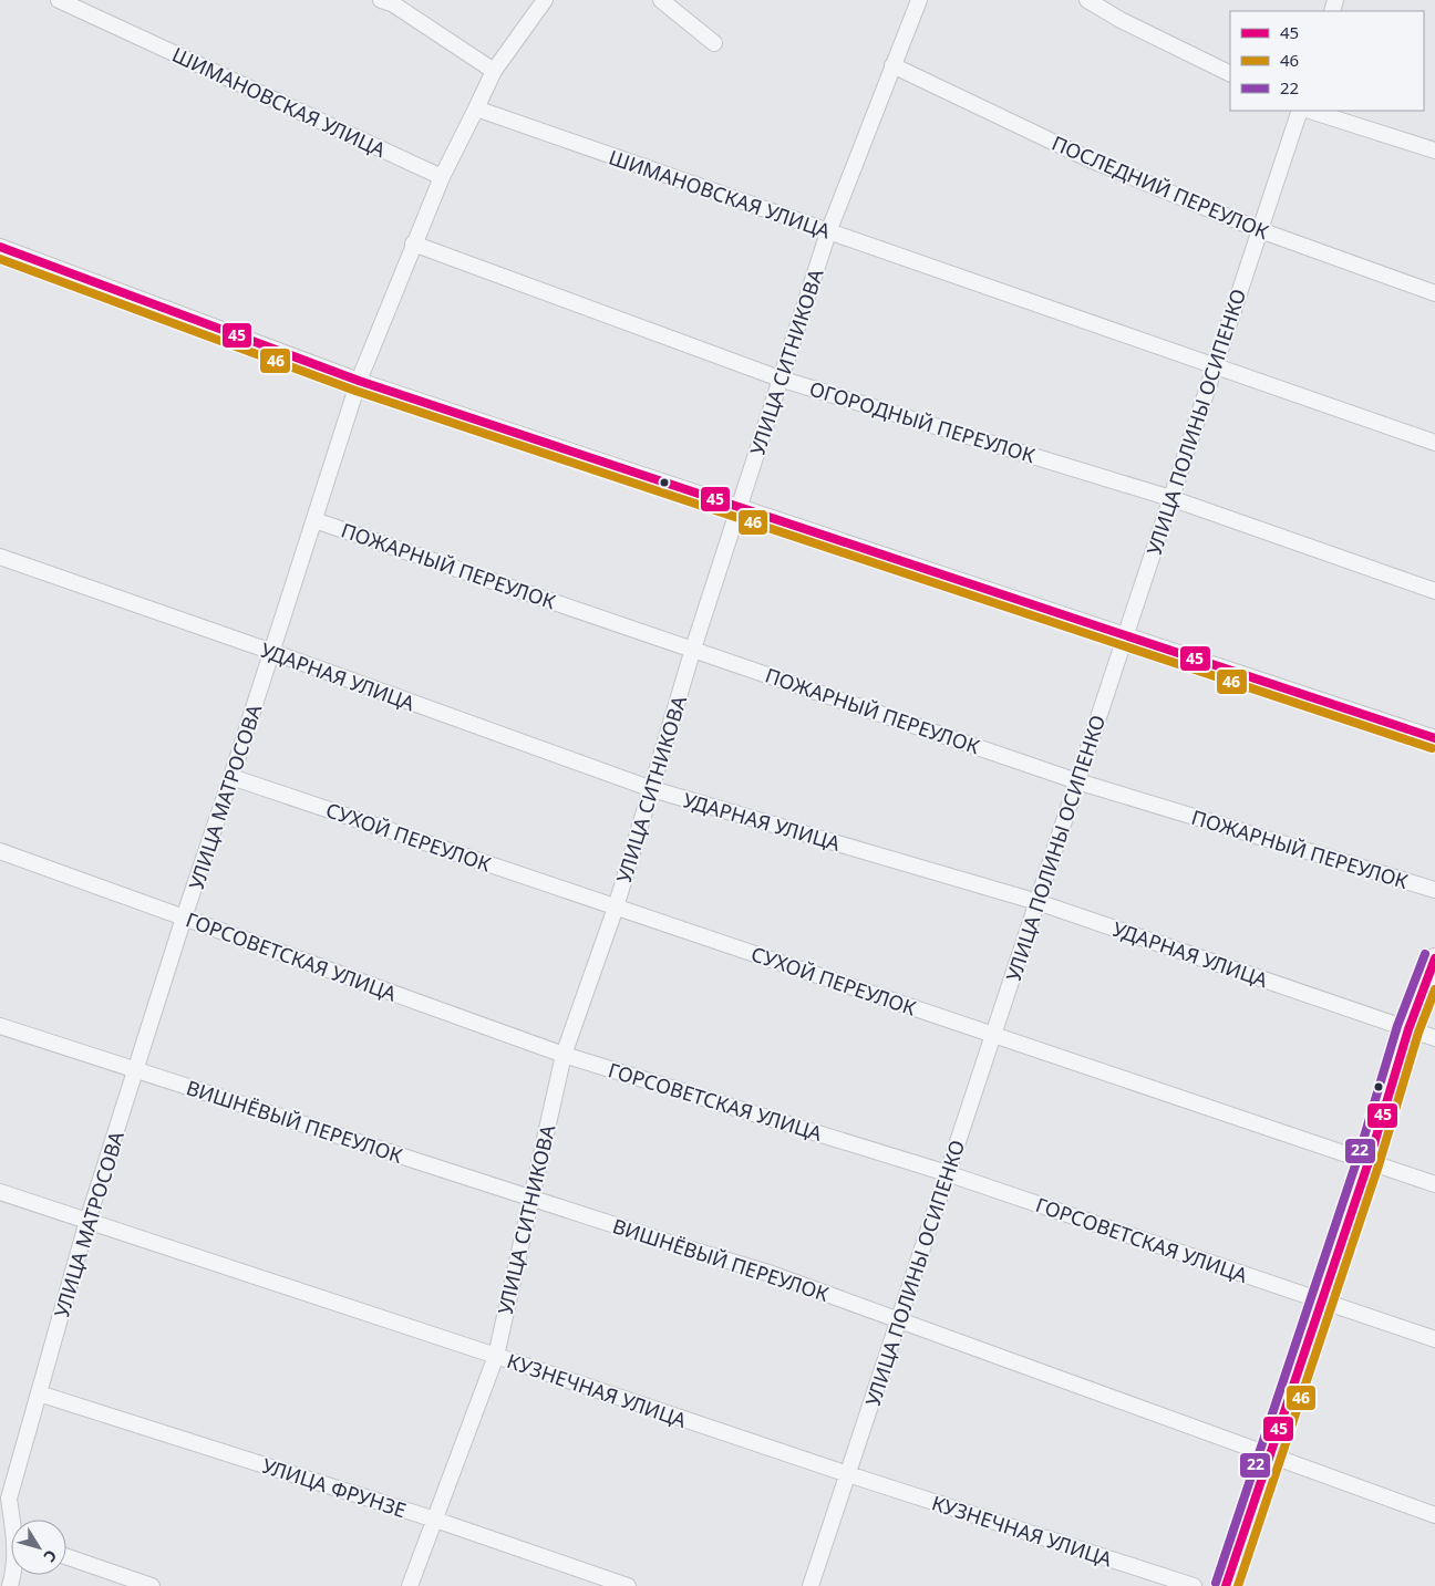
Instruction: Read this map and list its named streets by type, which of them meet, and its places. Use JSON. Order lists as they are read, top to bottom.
{
  "streets": {
    "street": [
      "ШИМАНОВСКАЯ УЛИЦА",
      "ПОСЛЕДНИЙ ПЕРЕУЛОК",
      "УЛИЦА СИТНИКОВА",
      "ОГОРОДНЫЙ ПЕРЕУЛОК",
      "УЛИЦА ПОЛИНЫ ОСИПЕНКО",
      "ПОЖАРНЫЙ ПЕРЕУЛОК",
      "УДАРНАЯ УЛИЦА",
      "УЛИЦА МАТРОСОВА",
      "СУХОЙ ПЕРЕУЛОК",
      "ГОРСОВЕТСКАЯ УЛИЦА",
      "ВИШНЁВЫЙ ПЕРЕУЛОК",
      "КУЗНЕЧНАЯ УЛИЦА",
      "УЛИЦА ФРУНЗЕ"
    ]
  },
  "crossings": [
    ["ШИМАНОВСКАЯ УЛИЦА", "УЛИЦА СИТНИКОВА"],
    ["ШИМАНОВСКАЯ УЛИЦА", "УЛИЦА ПОЛИНЫ ОСИПЕНКО"],
    ["ШИМАНОВСКАЯ УЛИЦА", "УЛИЦА МАТРОСОВА"],
    ["ПОСЛЕДНИЙ ПЕРЕУЛОК", "УЛИЦА СИТНИКОВА"],
    ["ПОСЛЕДНИЙ ПЕРЕУЛОК", "УЛИЦА ПОЛИНЫ ОСИПЕНКО"],
    ["УЛИЦА СИТНИКОВА", "ОГОРОДНЫЙ ПЕРЕУЛОК"],
    ["УЛИЦА СИТНИКОВА", "ПОЖАРНЫЙ ПЕРЕУЛОК"],
    ["УЛИЦА СИТНИКОВА", "УДАРНАЯ УЛИЦА"],
    ["УЛИЦА СИТНИКОВА", "СУХОЙ ПЕРЕУЛОК"],
    ["УЛИЦА СИТНИКОВА", "ГОРСОВЕТСКАЯ УЛИЦА"],
    ["УЛИЦА СИТНИКОВА", "ВИШНЁВЫЙ ПЕРЕУЛОК"],
    ["УЛИЦА СИТНИКОВА", "КУЗНЕЧНАЯ УЛИЦА"],
    ["УЛИЦА СИТНИКОВА", "УЛИЦА ФРУНЗЕ"],
    ["ОГОРОДНЫЙ ПЕРЕУЛОК", "УЛИЦА ПОЛИНЫ ОСИПЕНКО"],
    ["ОГОРОДНЫЙ ПЕРЕУЛОК", "УЛИЦА МАТРОСОВА"],
    ["УЛИЦА ПОЛИНЫ ОСИПЕНКО", "ПОЖАРНЫЙ ПЕРЕУЛОК"],
    ["УЛИЦА ПОЛИНЫ ОСИПЕНКО", "УДАРНАЯ УЛИЦА"],
    ["УЛИЦА ПОЛИНЫ ОСИПЕНКО", "СУХОЙ ПЕРЕУЛОК"],
    ["УЛИЦА ПОЛИНЫ ОСИПЕНКО", "ГОРСОВЕТСКАЯ УЛИЦА"],
    ["УЛИЦА ПОЛИНЫ ОСИПЕНКО", "ВИШНЁВЫЙ ПЕРЕУЛОК"],
    ["УЛИЦА ПОЛИНЫ ОСИПЕНКО", "КУЗНЕЧНАЯ УЛИЦА"],
    ["ПОЖАРНЫЙ ПЕРЕУЛОК", "УЛИЦА МАТРОСОВА"],
    ["УДАРНАЯ УЛИЦА", "УЛИЦА МАТРОСОВА"],
    ["УЛИЦА МАТРОСОВА", "СУХОЙ ПЕРЕУЛОК"],
    ["УЛИЦА МАТРОСОВА", "ГОРСОВЕТСКАЯ УЛИЦА"],
    ["УЛИЦА МАТРОСОВА", "ВИШНЁВЫЙ ПЕРЕУЛОК"],
    ["УЛИЦА МАТРОСОВА", "КУЗНЕЧНАЯ УЛИЦА"],
    ["УЛИЦА МАТРОСОВА", "УЛИЦА ФРУНЗЕ"]
  ],
  "lines": ["transit line 45", "transit line 46", "transit line 22"],
  "legend": ["45", "46", "22"],
  "north": "bottom right"
}
